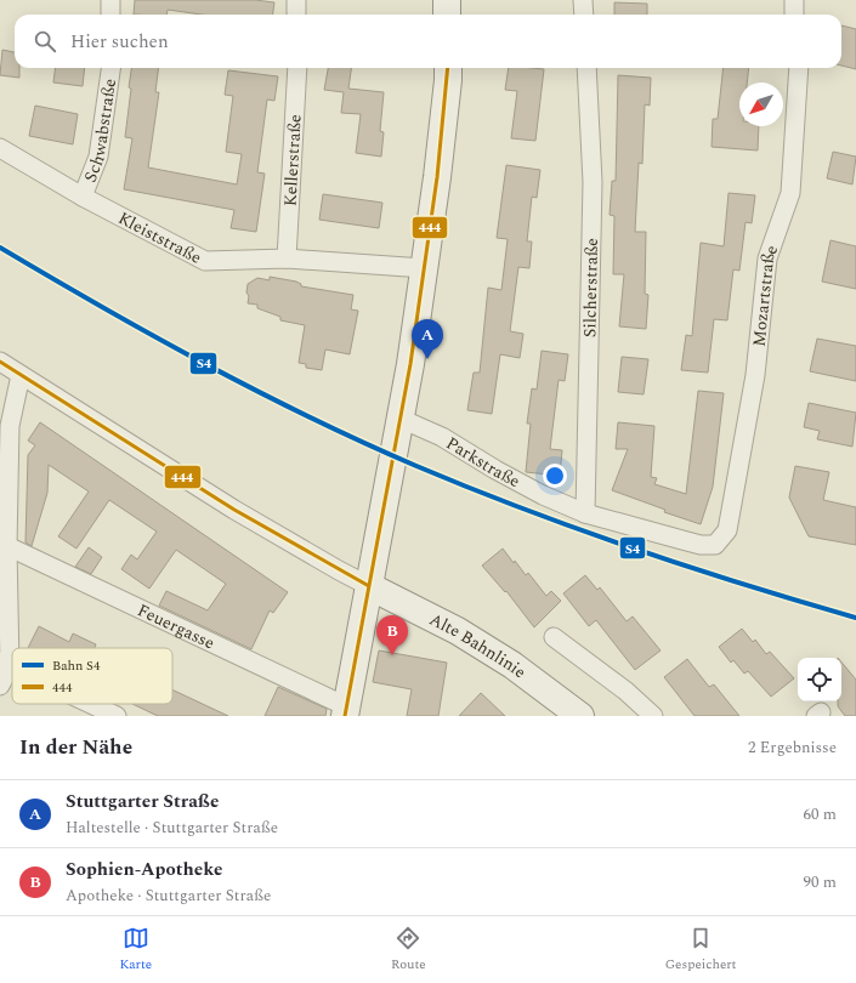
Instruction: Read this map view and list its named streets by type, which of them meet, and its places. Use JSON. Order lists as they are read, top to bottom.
{
  "streets": {
    "street": [
      "Schwabstraße",
      "Kellerstraße",
      "Kleiststraße",
      "Silcherstraße",
      "Mozartstraße",
      "Parkstraße",
      "Feuergasse",
      "Alte Bahnlinie"
    ]
  },
  "crossings": [
    ["Schwabstraße", "Kleiststraße"],
    ["Kellerstraße", "Kleiststraße"],
    ["Silcherstraße", "Parkstraße"],
    ["Mozartstraße", "Parkstraße"]
  ],
  "lines": ["transit line 444", "rail line S4"],
  "legend": ["Bahn S4", "444"],
  "north": "bottom left",
  "page": {
    "search": "Hier suchen",
    "pins": ["A", "B"],
    "heading": ["In der Nähe", "2 Ergebnisse"],
    "list": [
      {
        "mark": "A",
        "name": "Stuttgarter Straße",
        "note": "Haltestelle · Stuttgarter Straße",
        "value": "60 m"
      },
      {
        "mark": "B",
        "name": "Sophien-Apotheke",
        "note": "Apotheke · Stuttgarter Straße",
        "value": "90 m"
      }
    ],
    "nav": ["Karte", "Route", "Gespeichert"]
  }
}
